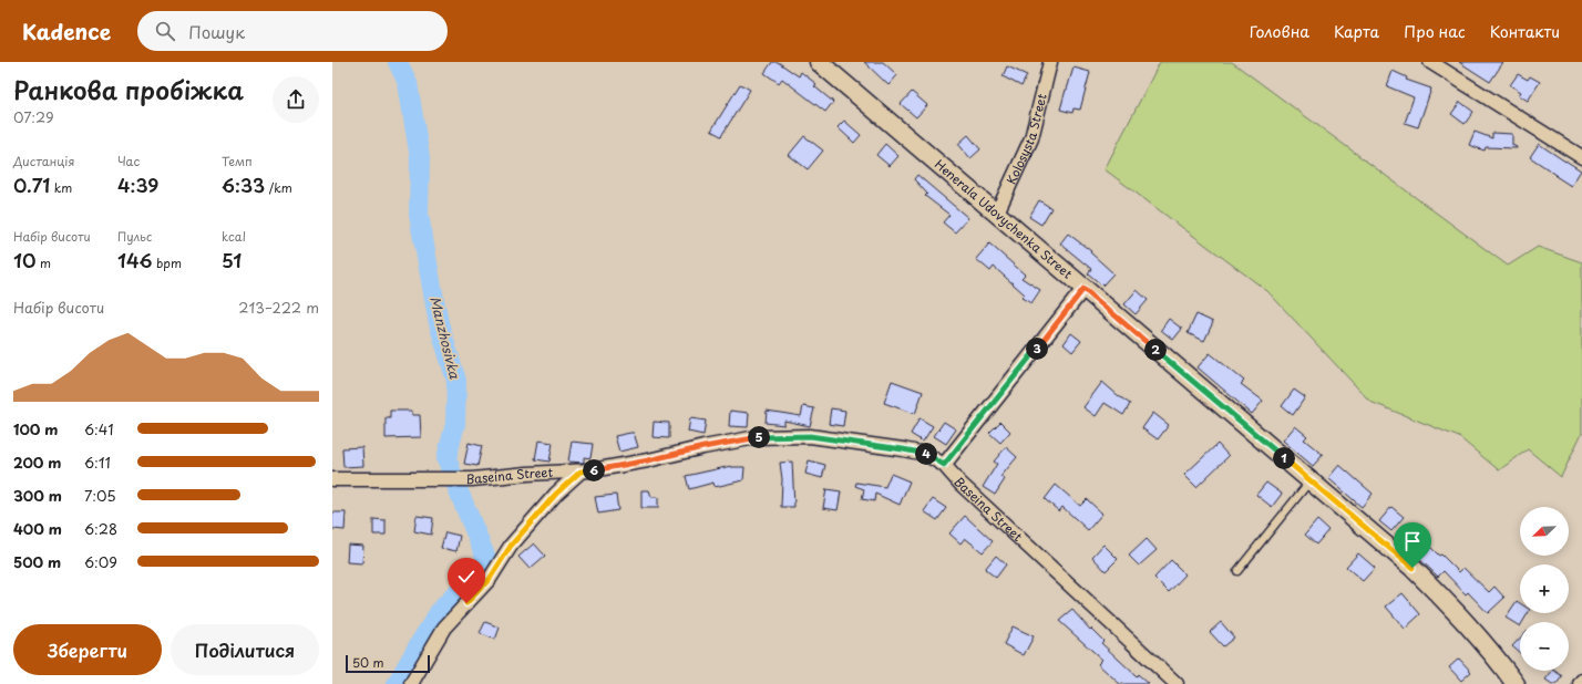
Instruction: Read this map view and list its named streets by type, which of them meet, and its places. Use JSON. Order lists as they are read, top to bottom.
{
  "streets": {
    "main road": ["Henerala Udovychenka Street"],
    "street": ["Kolosysta Street", "Baseina Street"]
  },
  "crossings": [
    ["Kolosysta Street", "Henerala Udovychenka Street"]
  ],
  "water": ["Manzhosivka"],
  "scale_bar": "50 m",
  "north": "bottom left",
  "page": {
    "header": "Kadence",
    "search": "Пошук",
    "nav": [
      "Головна",
      "Карта",
      "Про нас",
      "Контакти"
    ],
    "heading": ["Ранкова пробіжка", "07:29"],
    "stats": [
      ["Дистанція", "0.71 km"],
      ["Час", "4:39"],
      ["Темп", "6:33 /km"],
      ["Набір висоти", "10 m"],
      ["Пульс", "146 bpm"],
      ["kcal", "51"]
    ],
    "chart": ["Набір висоти", "213–222 m"],
    "pins": [
      "3",
      "2",
      "5",
      "4",
      "1",
      "6"
    ],
    "list": [
      {
        "name": "100 m",
        "note": "6:41"
      },
      {
        "name": "200 m",
        "note": "6:11"
      },
      {
        "name": "300 m",
        "note": "7:05"
      },
      {
        "name": "400 m",
        "note": "6:28"
      },
      {
        "name": "500 m",
        "note": "6:09"
      }
    ],
    "map_buttons": ["+", "−"],
    "buttons": ["Зберегти", "Поділитися"],
    "scale": "50 m"
  }
}
